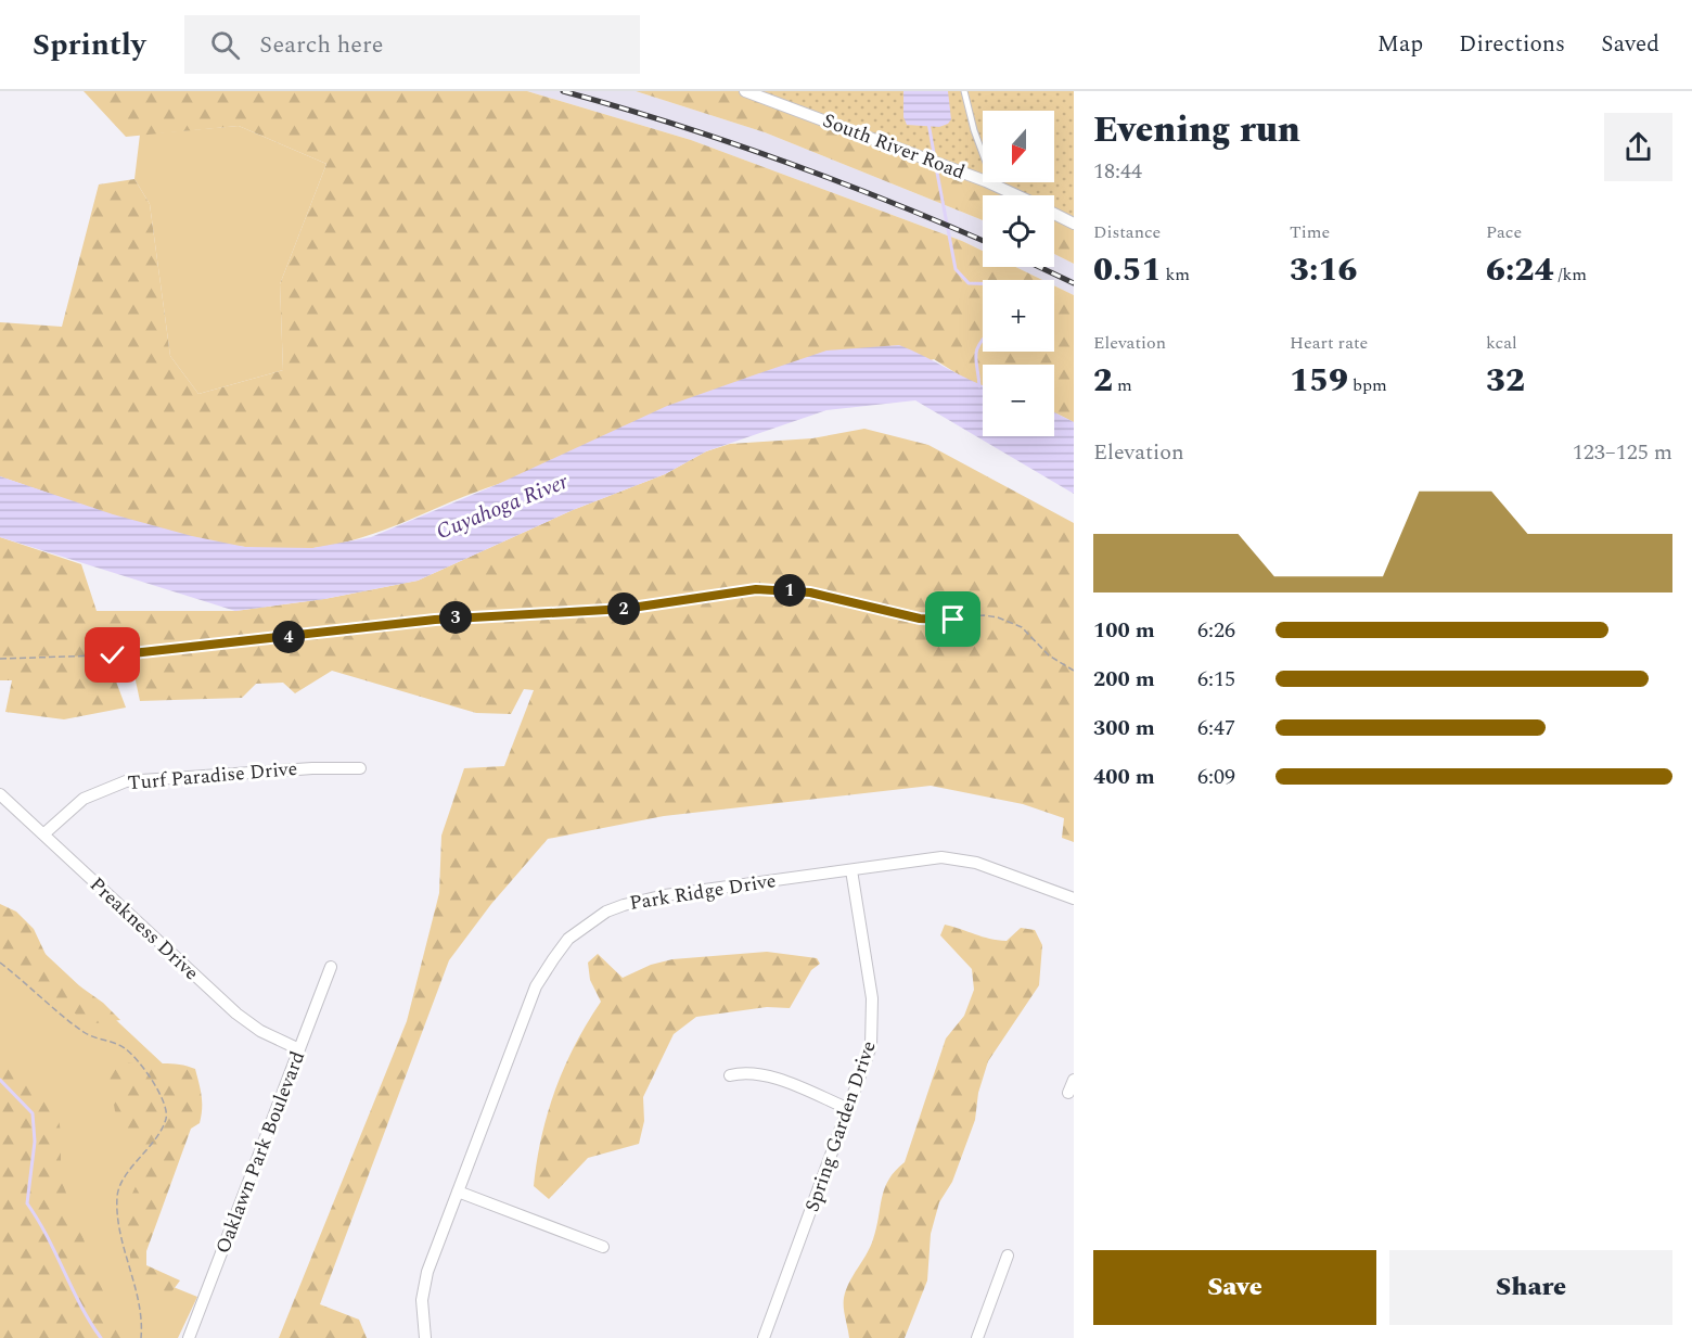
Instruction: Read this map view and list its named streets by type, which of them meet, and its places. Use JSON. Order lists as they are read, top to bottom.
{
  "streets": {
    "street": [
      "South River Road",
      "Turf Paradise Drive",
      "Park Ridge Drive",
      "Preakness Drive",
      "Spring Garden Drive",
      "Oaklawn Park Boulevard"
    ]
  },
  "crossings": [
    ["Turf Paradise Drive", "Preakness Drive"],
    ["Park Ridge Drive", "Spring Garden Drive"],
    ["Preakness Drive", "Oaklawn Park Boulevard"]
  ],
  "water": ["Cuyahoga River"],
  "north": "bottom",
  "page": {
    "header": "Sprintly",
    "search": "Search here",
    "nav": ["Map", "Directions", "Saved"],
    "heading": ["Evening run", "18:44"],
    "map_buttons": ["+", "−"],
    "stats": [
      ["Distance", "0.51 km"],
      ["Time", "3:16"],
      ["Pace", "6:24 /km"],
      ["Elevation", "2 m"],
      ["Heart rate", "159 bpm"],
      ["kcal", "32"]
    ],
    "chart": ["Elevation", "123–125 m"],
    "pins": [
      "1",
      "2",
      "3",
      "4"
    ],
    "list": [
      {
        "name": "100 m",
        "note": "6:26"
      },
      {
        "name": "200 m",
        "note": "6:15"
      },
      {
        "name": "300 m",
        "note": "6:47"
      },
      {
        "name": "400 m",
        "note": "6:09"
      }
    ],
    "buttons": ["Save", "Share"]
  }
}
